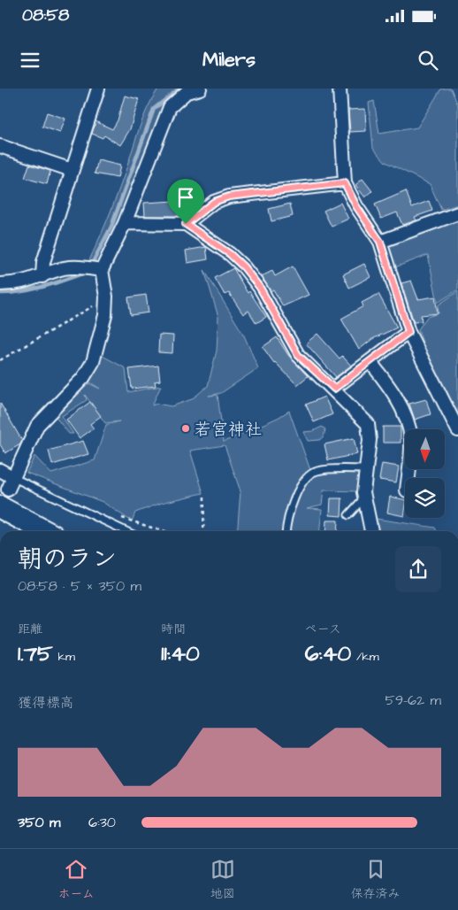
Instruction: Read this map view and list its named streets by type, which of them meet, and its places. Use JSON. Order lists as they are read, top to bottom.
{
  "places": ["若宮神社"],
  "north": "bottom",
  "page": {
    "status": "08:58",
    "header": "Milers",
    "heading": ["朝のラン", "08:58 · 5 × 350 m"],
    "stats": [
      ["距離", "1.75 km"],
      ["時間", "11:40"],
      ["ペース", "6:40 /km"]
    ],
    "chart": ["獲得標高", "59–62 m"],
    "list": [
      {
        "name": "350 m",
        "note": "6:30"
      }
    ],
    "tabs": ["ホーム", "地図", "保存済み"]
  }
}
